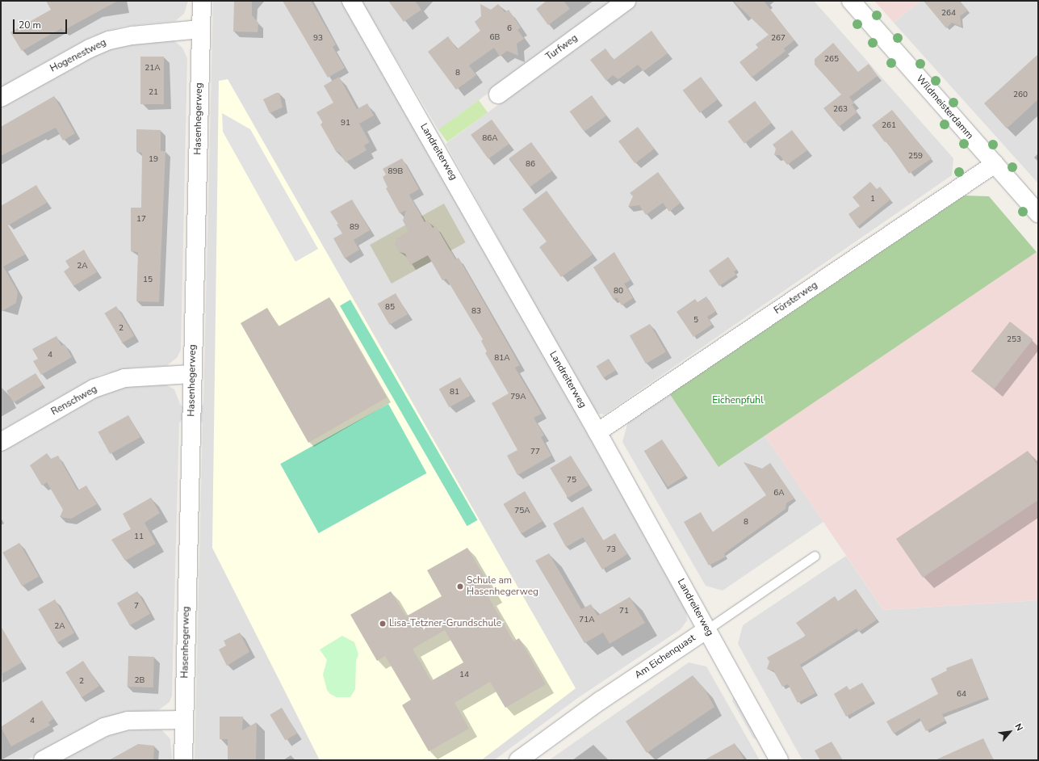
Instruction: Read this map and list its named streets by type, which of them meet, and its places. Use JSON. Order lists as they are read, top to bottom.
{
  "streets": {
    "street": [
      "Turfweg",
      "Hogenestweg",
      "Wildmeisterdamm",
      "Hasenhegerweg",
      "Landreiterweg",
      "Försterweg",
      "Renschweg",
      "Am Eichenquast"
    ]
  },
  "crossings": [
    ["Hogenestweg", "Hasenhegerweg"],
    ["Wildmeisterdamm", "Försterweg"],
    ["Hasenhegerweg", "Renschweg"],
    ["Landreiterweg", "Försterweg"],
    ["Landreiterweg", "Am Eichenquast"]
  ],
  "parks": ["Eichenpfuhl"],
  "places": ["Schule am Hasenhegerweg", "Lisa-Tetzner-Grundschule"],
  "house_numbers": [
    "264",
    "6",
    "6B",
    "93",
    "267",
    "265",
    "21A",
    "8",
    "21",
    "260",
    "263",
    "91",
    "261",
    "86A",
    "259",
    "19",
    "86",
    "89B",
    "1",
    "17",
    "89",
    "2A",
    "15",
    "80",
    "85",
    "83",
    "5",
    "2",
    "253",
    "4",
    "81A",
    "81",
    "79A",
    "77",
    "75",
    "6A",
    "75A",
    "8",
    "11",
    "73",
    "7",
    "71",
    "71A",
    "2A",
    "14",
    "2B",
    "2",
    "64",
    "4"
  ],
  "scale_bar": "20 m",
  "north": "top right"
}
